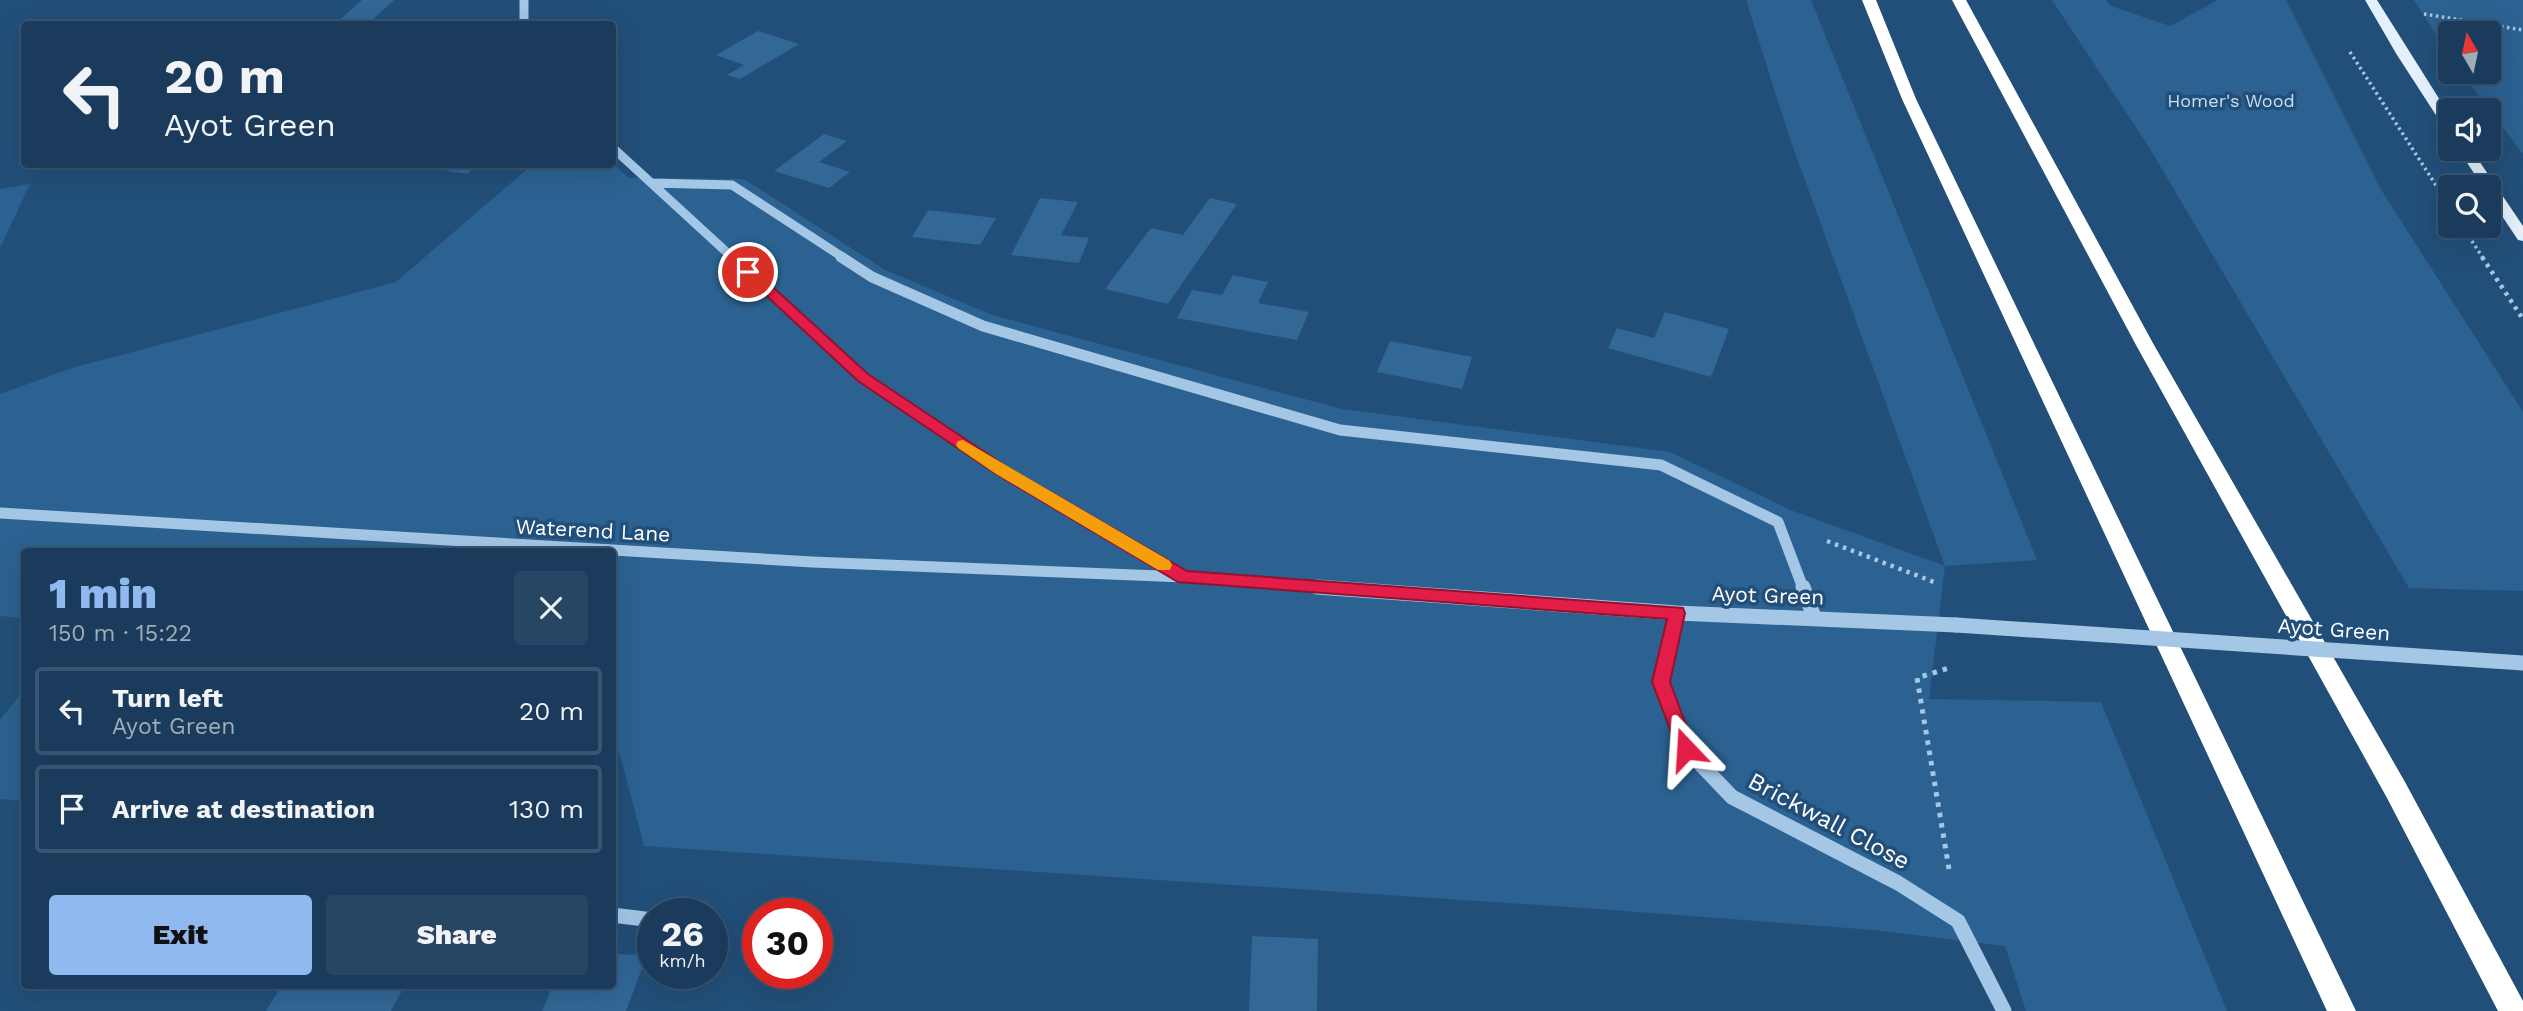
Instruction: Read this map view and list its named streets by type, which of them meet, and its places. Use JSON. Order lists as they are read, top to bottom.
{
  "streets": {
    "street": ["Waterend Lane", "Ayot Green", "Brickwall Close"]
  },
  "crossings": [
    ["Waterend Lane", "Ayot Green"],
    ["Ayot Green", "Brickwall Close"]
  ],
  "parks": ["Homer's Wood"],
  "north": "top",
  "page": {
    "turn": ["20 m", "Ayot Green"],
    "heading": ["1 min", "150 m · 15:22"],
    "list": [
      {
        "name": "Turn left",
        "note": "Ayot Green",
        "value": "20 m"
      },
      {
        "name": "Arrive at destination",
        "value": "130 m"
      }
    ],
    "buttons": ["Exit", "Share"],
    "speed": "26 km/h",
    "limit": "30"
  }
}
